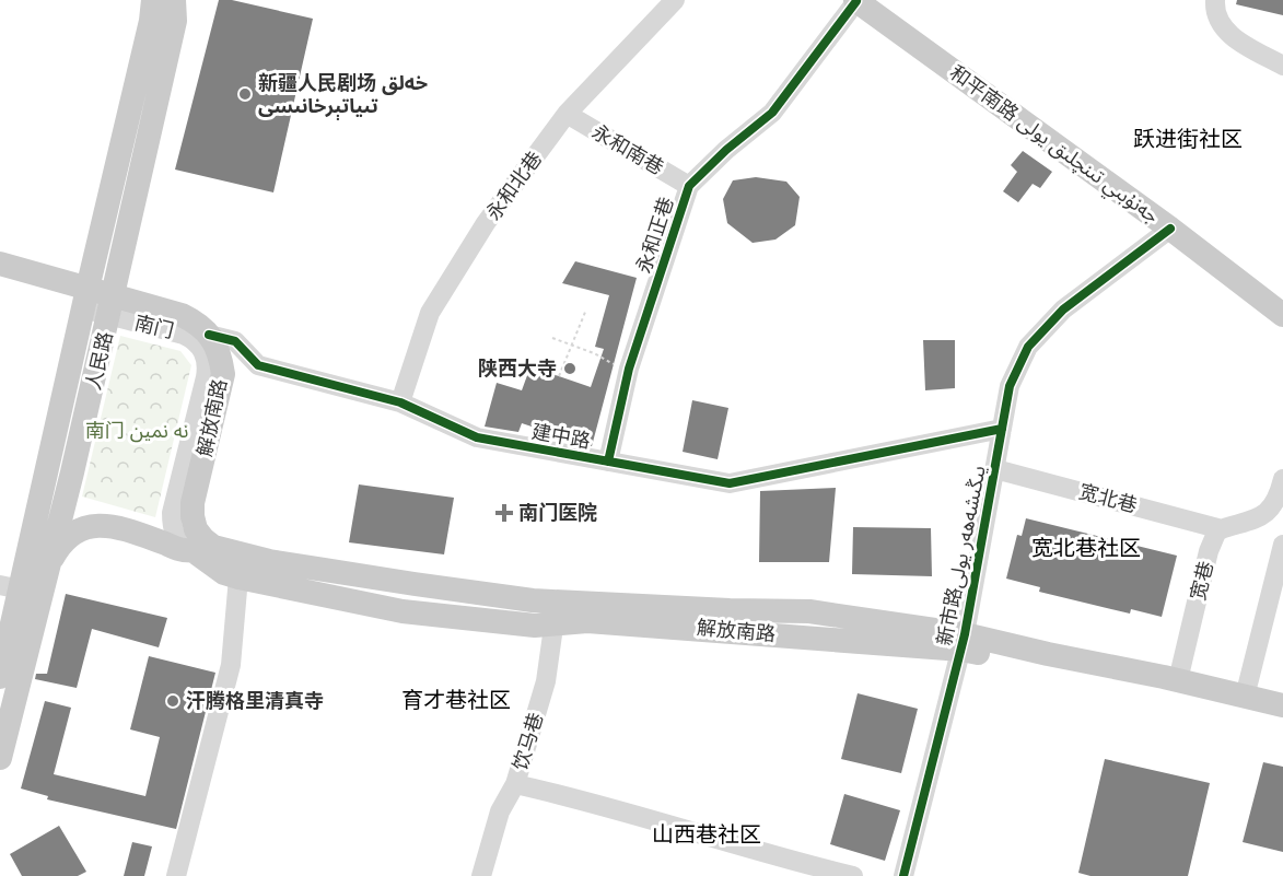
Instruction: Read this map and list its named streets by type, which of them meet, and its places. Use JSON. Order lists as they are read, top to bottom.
{
  "streets": {
    "main road": ["和平南路 جەنۇبىي تىنچلىق يولى", "人民路", "解放南路"],
    "street": [
      "永和南巷",
      "永和北巷",
      "永和正巷",
      "南门",
      "建中路",
      "宽北巷",
      "新市路يىڭىشەھەر يولى",
      "宽巷",
      "饮马巷"
    ]
  },
  "crossings": [
    ["和平南路 جەنۇبىي تىنچلىق يولى", "永和正巷"],
    ["和平南路 جەنۇبىي تىنچلىق يولى", "新市路يىڭىشەھەر يولى"],
    ["永和南巷", "永和北巷"],
    ["永和南巷", "永和正巷"],
    ["永和北巷", "建中路"],
    ["永和正巷", "建中路"],
    ["南门", "人民路"],
    ["南门", "解放南路"],
    ["人民路", "解放南路"],
    ["解放南路", "建中路"],
    ["解放南路", "新市路يىڭىشەھەر يولى"],
    ["解放南路", "宽巷"],
    ["解放南路", "饮马巷"],
    ["建中路", "新市路يىڭىشەھەر يولى"],
    ["宽北巷", "新市路يىڭىشەھەر يولى"],
    ["宽北巷", "宽巷"]
  ],
  "districts": [
    "跃进街社区",
    "宽北巷社区",
    "育才巷社区",
    "山西巷社区"
  ],
  "parks": ["南门 نە نمين"],
  "places": {
    "other": ["新疆人民剧场 خەلق تىياتېرخانىسى", "陕西大寺", "汗腾格里清真寺"],
    "health": ["南门医院"]
  }
}
